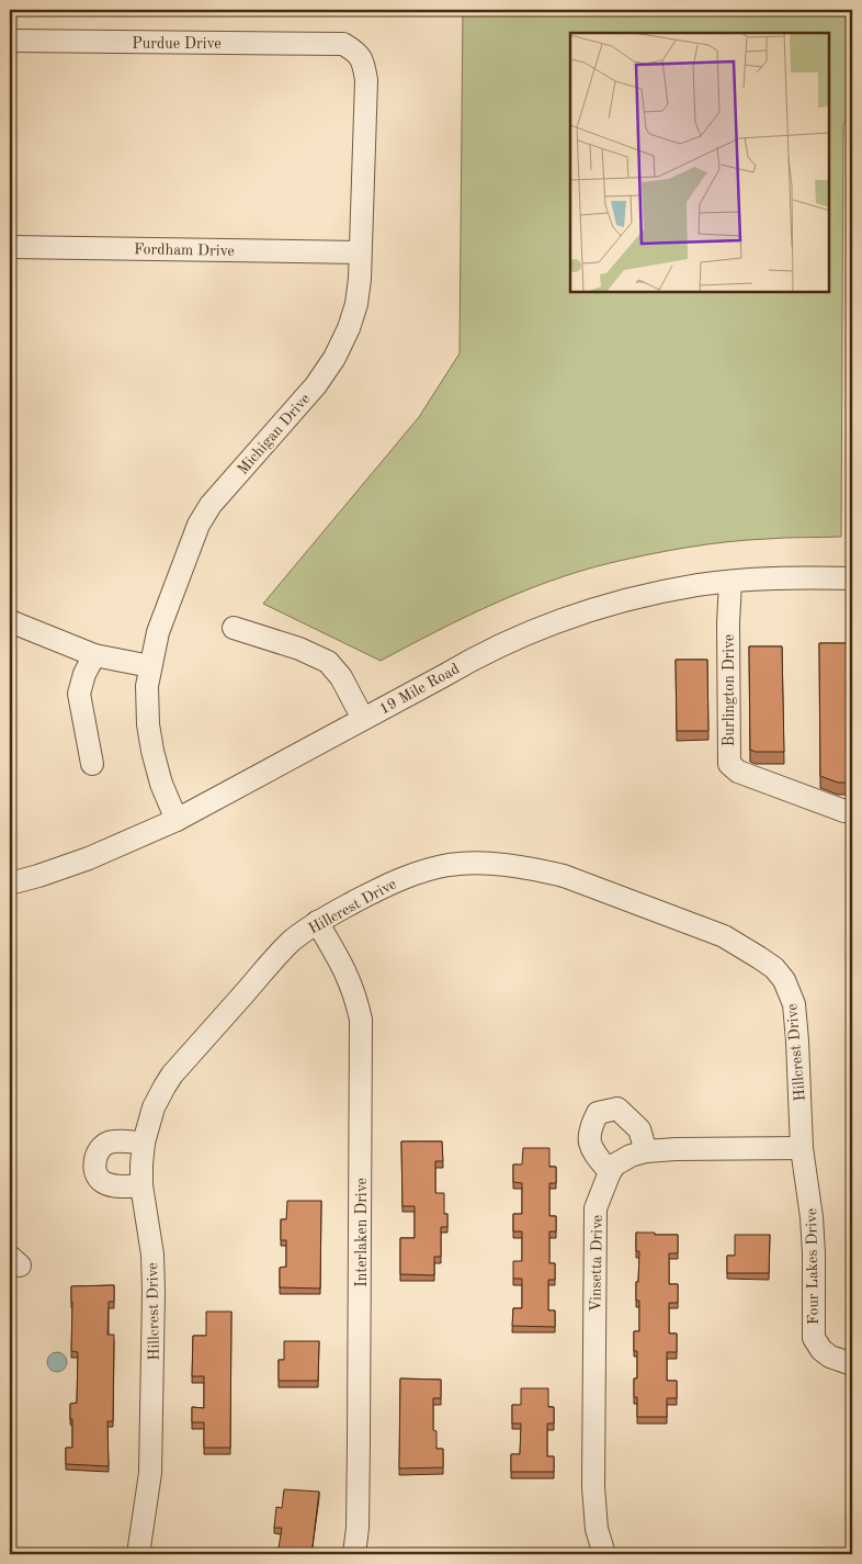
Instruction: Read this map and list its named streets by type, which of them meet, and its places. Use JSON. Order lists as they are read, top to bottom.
{
  "streets": {
    "street": [
      "Purdue Drive",
      "Fordham Drive",
      "Michigan Drive",
      "19 Mile Road",
      "Burlington Drive",
      "Hillcrest Drive",
      "Interlaken Drive",
      "Vinsetta Drive",
      "Four Lakes Drive"
    ]
  },
  "crossings": [
    ["Purdue Drive", "Michigan Drive"],
    ["Fordham Drive", "Michigan Drive"],
    ["Michigan Drive", "19 Mile Road"],
    ["19 Mile Road", "Burlington Drive"],
    ["Hillcrest Drive", "Interlaken Drive"],
    ["Hillcrest Drive", "Four Lakes Drive"]
  ]
}
